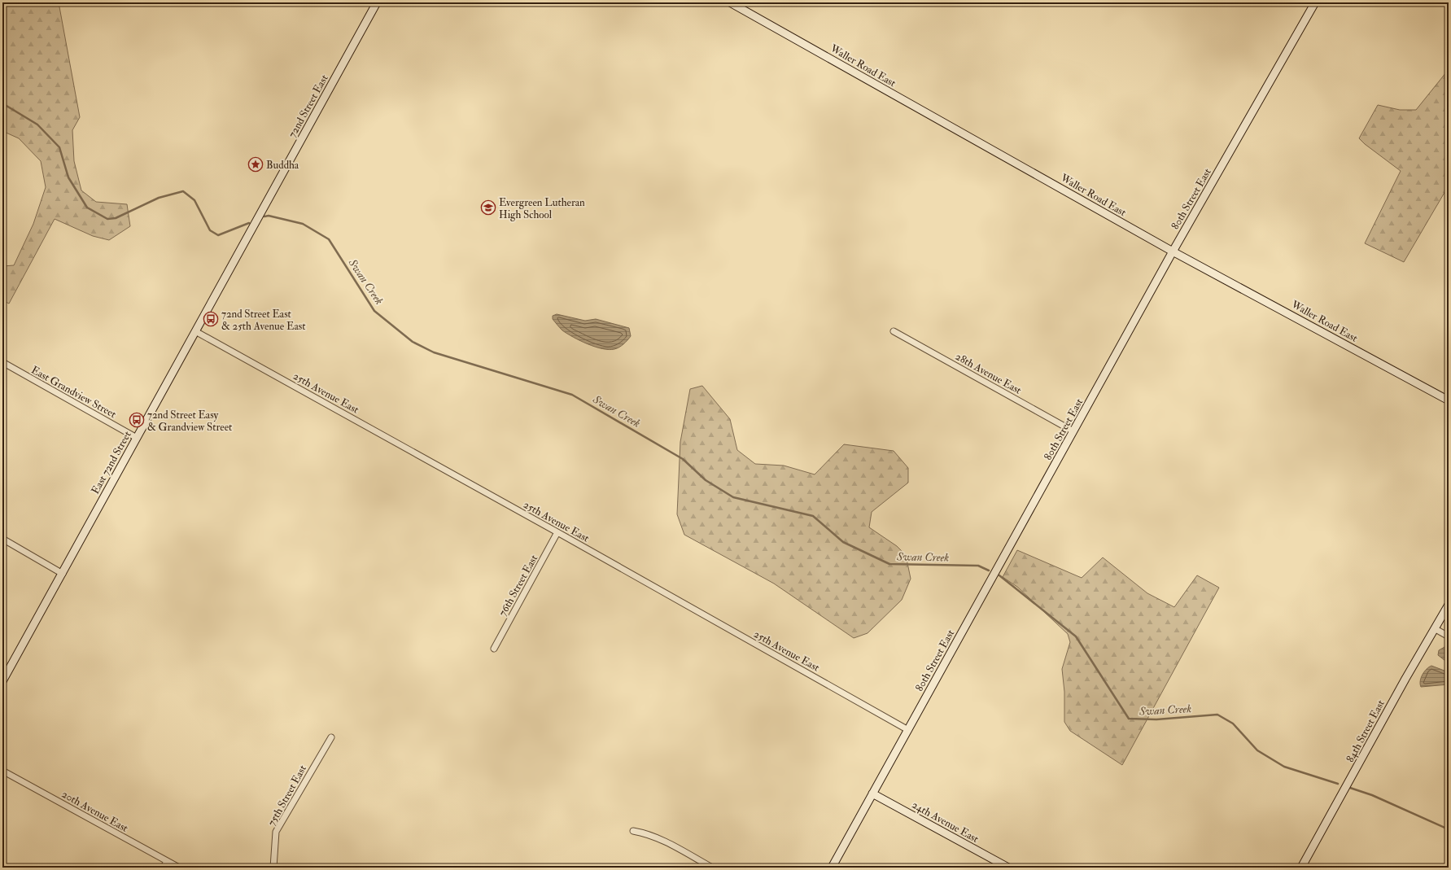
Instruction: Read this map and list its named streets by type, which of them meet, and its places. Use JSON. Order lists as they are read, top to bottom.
{
  "streets": {
    "street": [
      "Waller Road East",
      "72nd Street East",
      "80th Street East",
      "28th Avenue East",
      "East Grandview Street",
      "25th Avenue East",
      "East 72nd Street",
      "76th Street East",
      "84th Street East",
      "75th Street East",
      "20th Avenue East",
      "24th Avenue East"
    ]
  },
  "crossings": [
    ["Waller Road East", "80th Street East"],
    ["72nd Street East", "East 72nd Street"],
    ["80th Street East", "28th Avenue East"],
    ["80th Street East", "25th Avenue East"],
    ["80th Street East", "24th Avenue East"],
    ["East Grandview Street", "East 72nd Street"],
    ["25th Avenue East", "East 72nd Street"],
    ["25th Avenue East", "76th Street East"]
  ],
  "water": ["Swan Creek"],
  "places": {
    "place": ["Buddha"],
    "school or university": ["Evergreen Lutheran High School"],
    "bus stop": ["72nd Street East & 25th Avenue East", "72nd Street Easy & Grandview Street"]
  }
}
